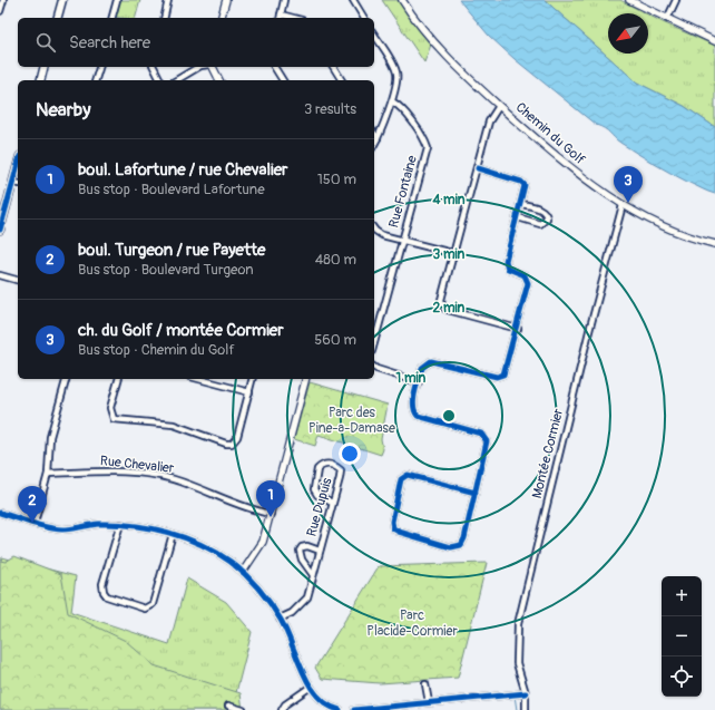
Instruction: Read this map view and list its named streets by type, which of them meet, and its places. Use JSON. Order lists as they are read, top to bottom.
{
  "streets": {
    "street": [
      "Chemin du Golf",
      "Rue Fontaine",
      "Montée Cormier",
      "Rue Chevalier",
      "Rue Dupuis"
    ]
  },
  "crossings": [
    ["Chemin du Golf", "Montée Cormier"]
  ],
  "parks": ["Parc des Pine-a-Damase", "Parc Placide-Cormier"],
  "north": "bottom left",
  "page": {
    "search": "Search here",
    "heading": ["Nearby", "3 results"],
    "list": [
      {
        "mark": "1",
        "name": "boul. Lafortune / rue Chevalier",
        "note": "Bus stop · Boulevard Lafortune",
        "value": "150 m"
      },
      {
        "mark": "2",
        "name": "boul. Turgeon / rue Payette",
        "note": "Bus stop · Boulevard Turgeon",
        "value": "480 m"
      },
      {
        "mark": "3",
        "name": "ch. du Golf / montée Cormier",
        "note": "Bus stop · Chemin du Golf",
        "value": "560 m"
      }
    ],
    "pins": ["3", "1", "2"],
    "map_buttons": ["+", "−"]
  },
  "rings": [
    "4 min",
    "3 min",
    "2 min",
    "1 min"
  ]
}
